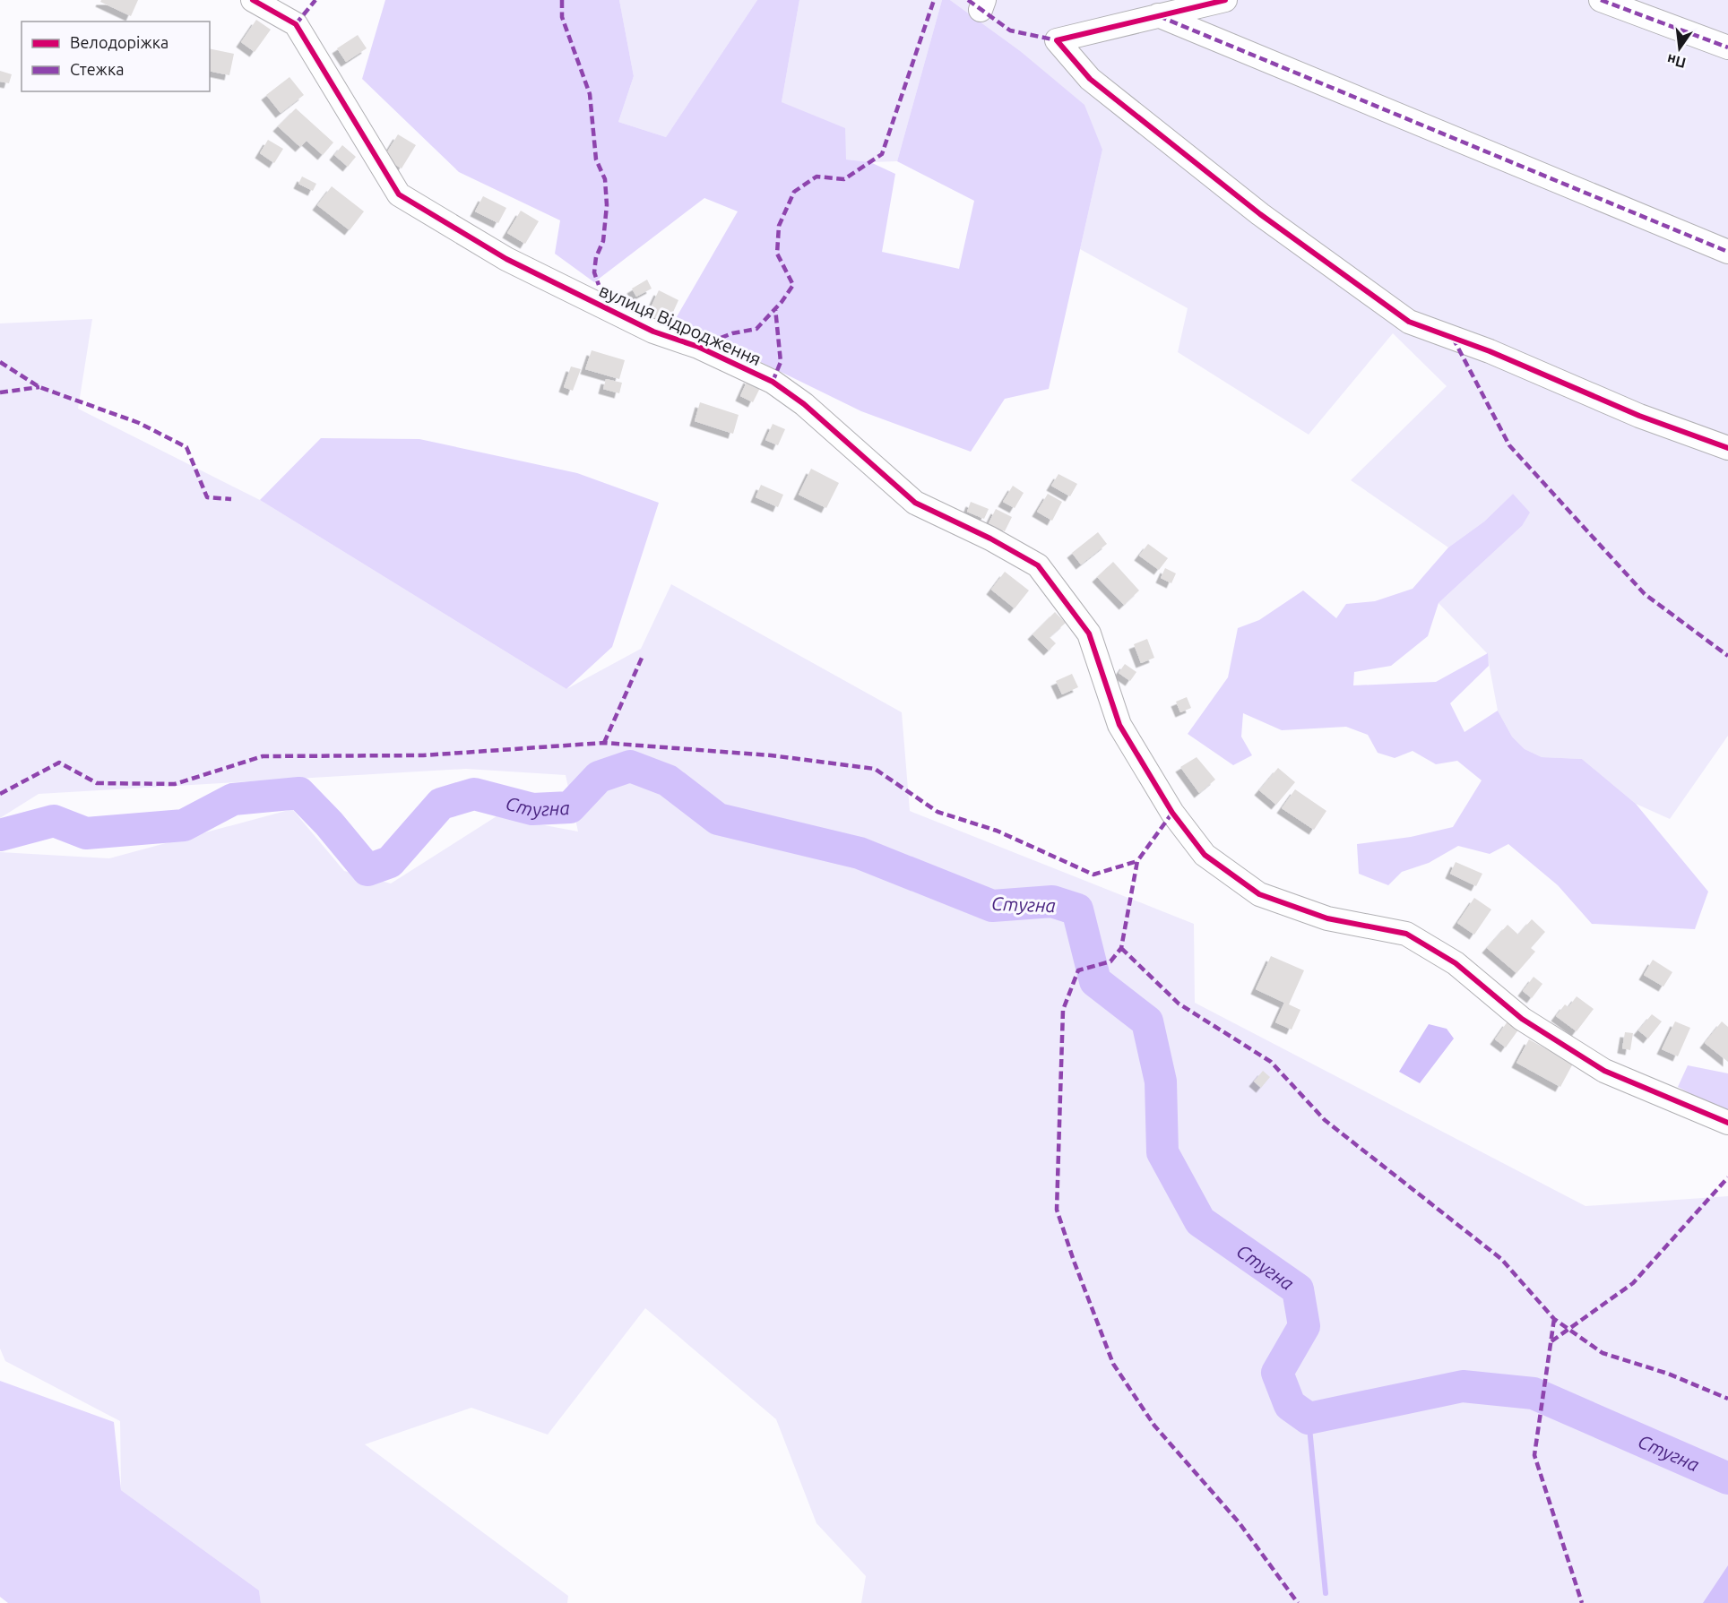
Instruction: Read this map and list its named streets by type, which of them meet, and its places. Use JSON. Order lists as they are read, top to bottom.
{
  "streets": {
    "street": ["вулиця Відродження"]
  },
  "water": ["Стугна"],
  "legend": ["Велодоріжка", "Стежка"],
  "north": "bottom"
}
